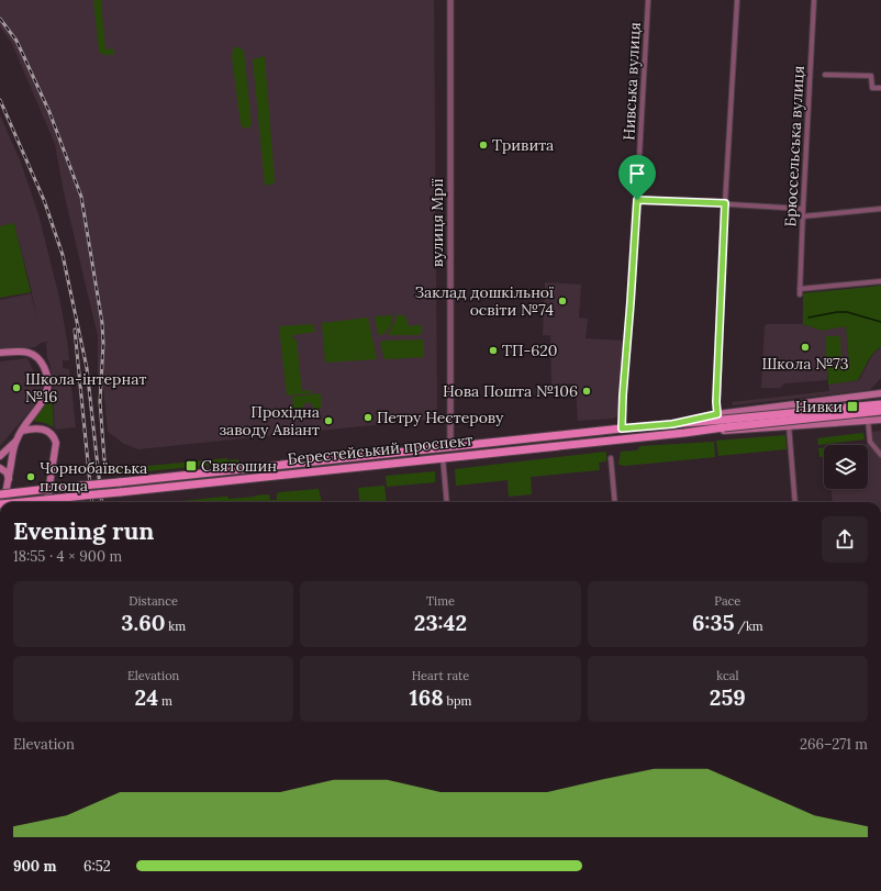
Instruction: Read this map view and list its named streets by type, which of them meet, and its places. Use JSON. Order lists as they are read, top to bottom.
{
  "streets": {
    "main road": ["Берестейський проспект"],
    "street": ["Нивська вулиця", "Брюссельська вулиця", "вулиця Мрії"]
  },
  "crossings": [
    ["Нивська вулиця", "Берестейський проспект"],
    ["вулиця Мрії", "Берестейський проспект"]
  ],
  "places": {
    "other": [
      "Тривита",
      "Заклад дошкільної освіти №74",
      "Школа №73",
      "ТП-620",
      "Школа-інтернат №16",
      "Нова Пошта №106",
      "Петру Нестерову",
      "Прохідна заводу Авіант",
      "Чорнобаївська площа"
    ],
    "transit": ["Нивки", "Святошин"]
  },
  "page": {
    "heading": ["Evening run", "18:55 · 4 × 900 m"],
    "stats": [
      ["Distance", "3.60 km"],
      ["Time", "23:42"],
      ["Pace", "6:35 /km"],
      ["Elevation", "24 m"],
      ["Heart rate", "168 bpm"],
      ["kcal", "259"]
    ],
    "chart": ["Elevation", "266–271 m"],
    "list": [
      {
        "name": "900 m",
        "note": "6:52"
      }
    ]
  }
}
